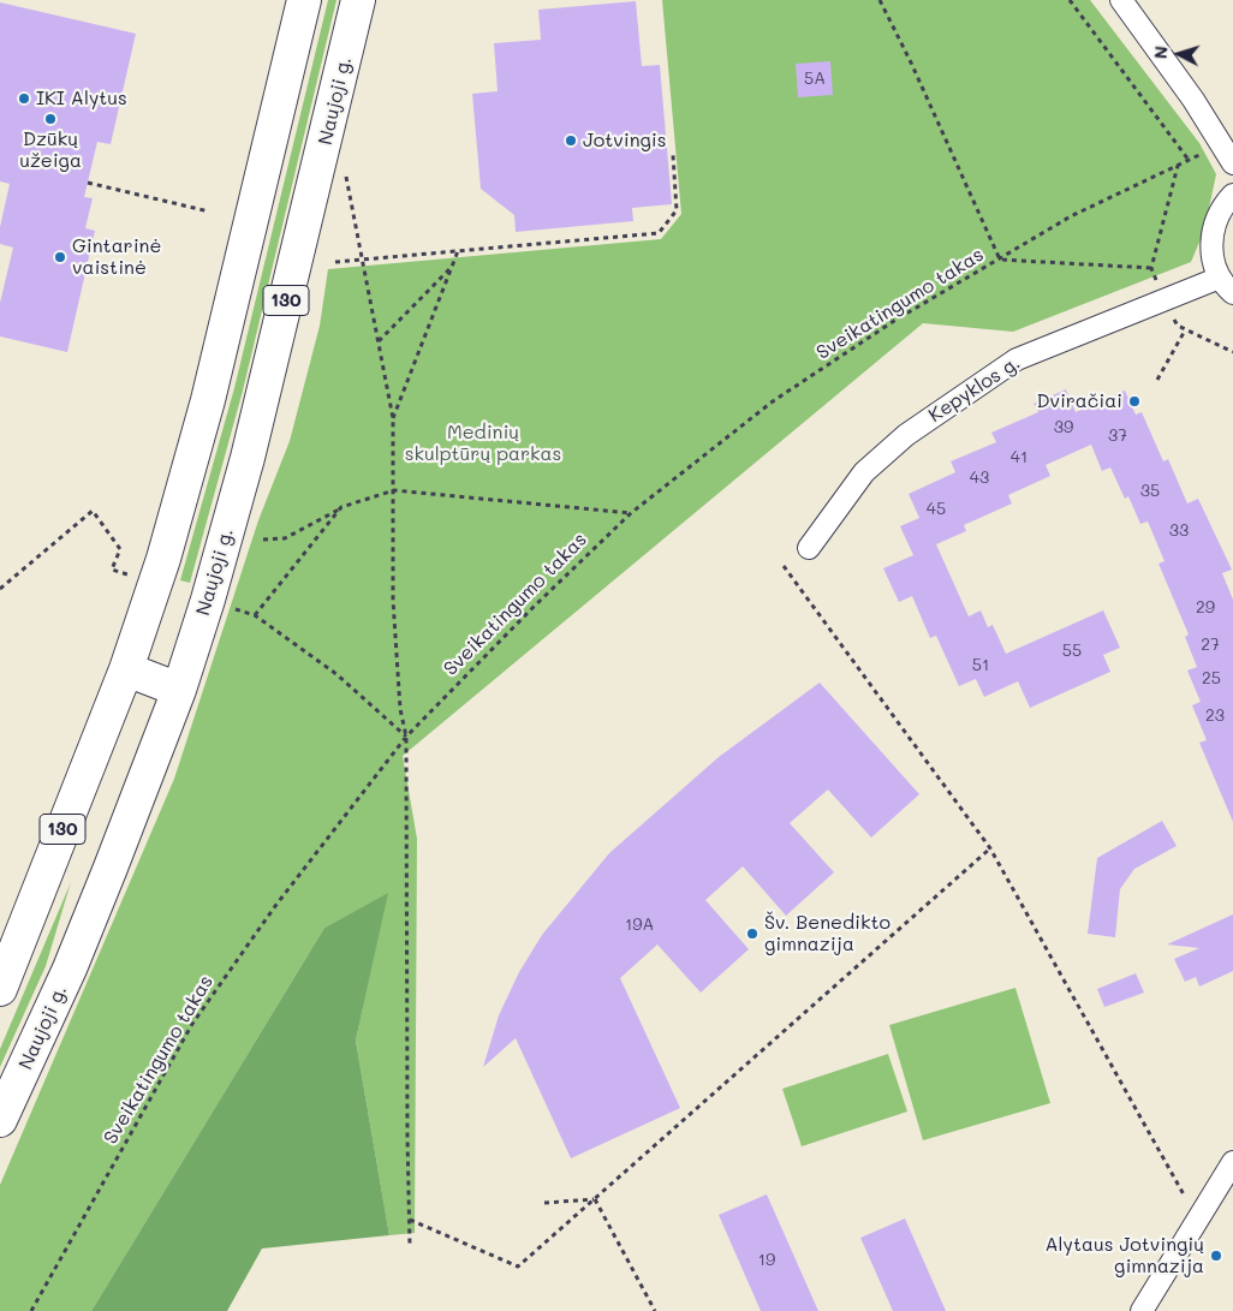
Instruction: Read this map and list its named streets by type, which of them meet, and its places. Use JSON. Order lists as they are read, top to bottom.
{
  "streets": {
    "main road": ["Naujoji g.", "130"],
    "street": ["Kepyklos g."],
    "path": ["Sveikatingumo takas"]
  },
  "parks": ["Medinių skulptūrų parkas"],
  "places": [
    "IKI Alytus",
    "Dzūkų užeiga",
    "Jotvingis",
    "Gintarinė vaistinė",
    "Dviračiai",
    "Šv. Benedikto gimnazija",
    "Alytaus Jotvingių gimnazija"
  ],
  "house_numbers": [
    "5A",
    "39",
    "37",
    "41",
    "43",
    "35",
    "45",
    "33",
    "29",
    "27",
    "55",
    "51",
    "25",
    "23",
    "19A",
    "19"
  ],
  "north": "left"
}
